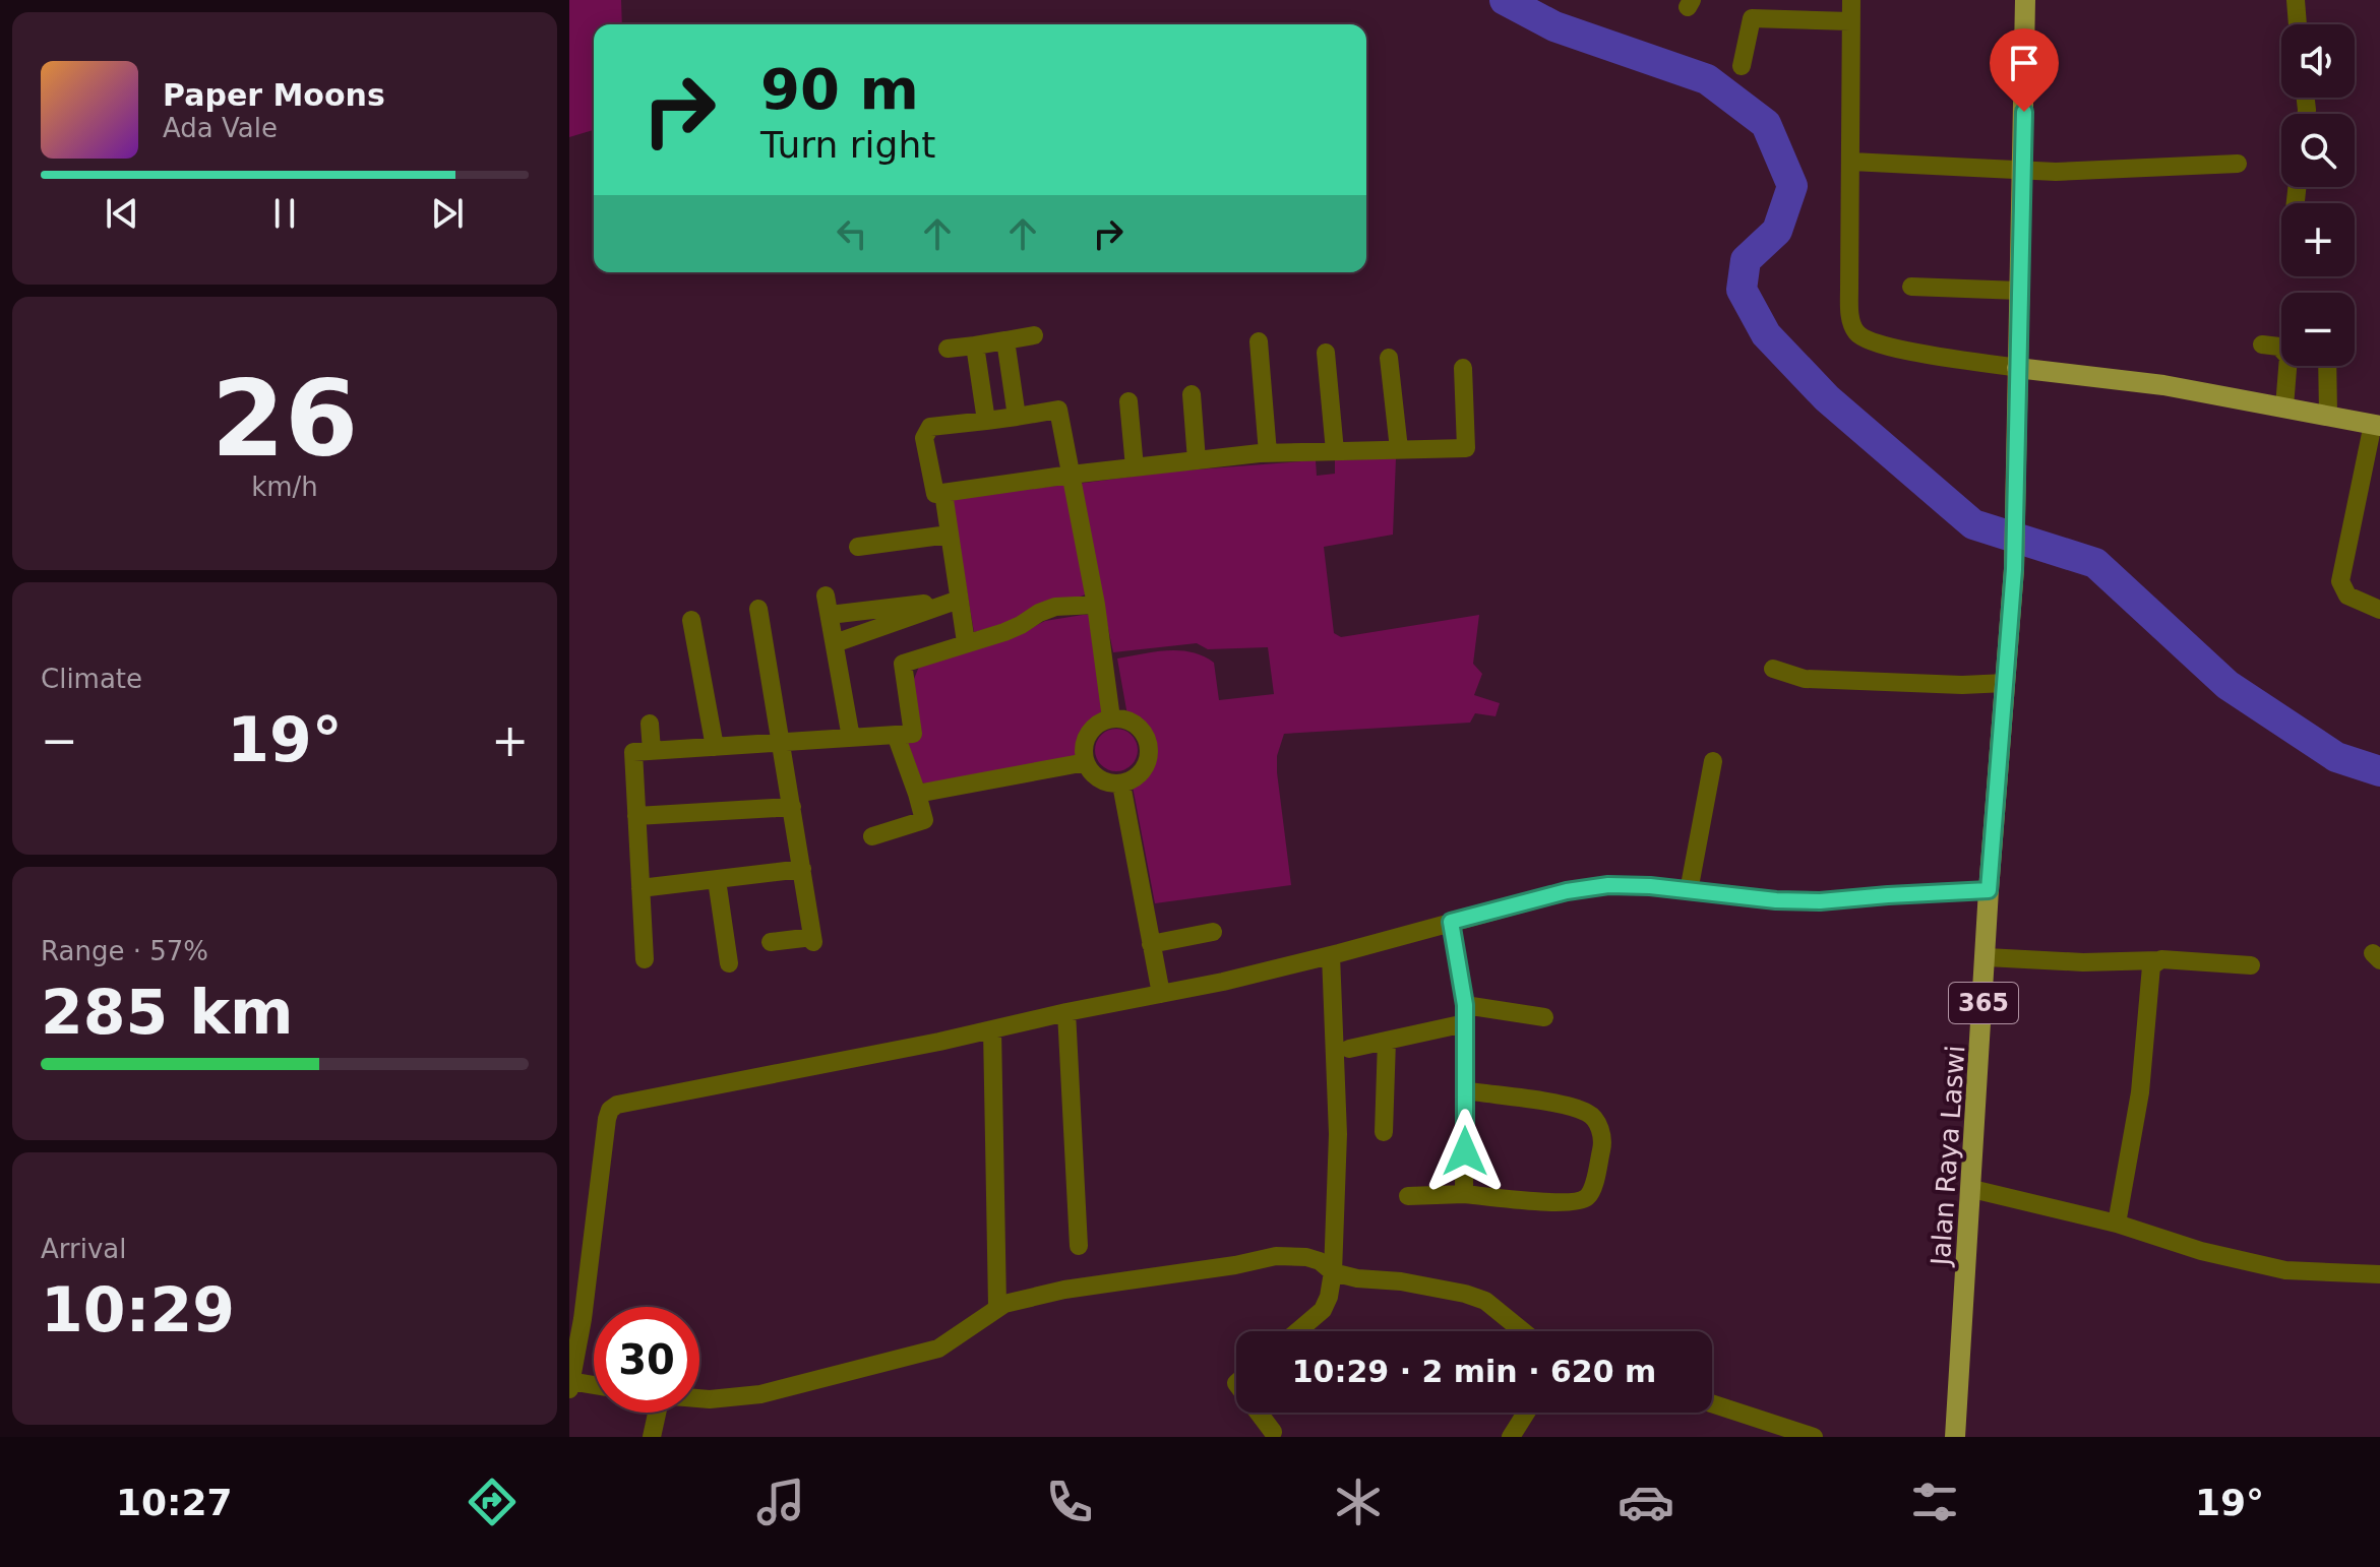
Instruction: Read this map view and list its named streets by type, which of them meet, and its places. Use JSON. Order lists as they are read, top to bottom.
{
  "streets": {
    "main road": ["365", "Jalan Raya Laswi"]
  },
  "page": {
    "map_buttons": ["+", "−"],
    "turn": ["90 m", "Turn right"],
    "song": ["Paper Moons", "Ada Vale"],
    "tile": [
      ["26", "km/h"],
      "Climate",
      ["Range · 57%", "285 km"],
      ["Arrival", "10:29"]
    ],
    "heat": ["−", "19°", "+"],
    "limit": "30",
    "trip": "10:29 · 2 min · 620 m",
    "tabs": ["10:27", "19°"]
  }
}
